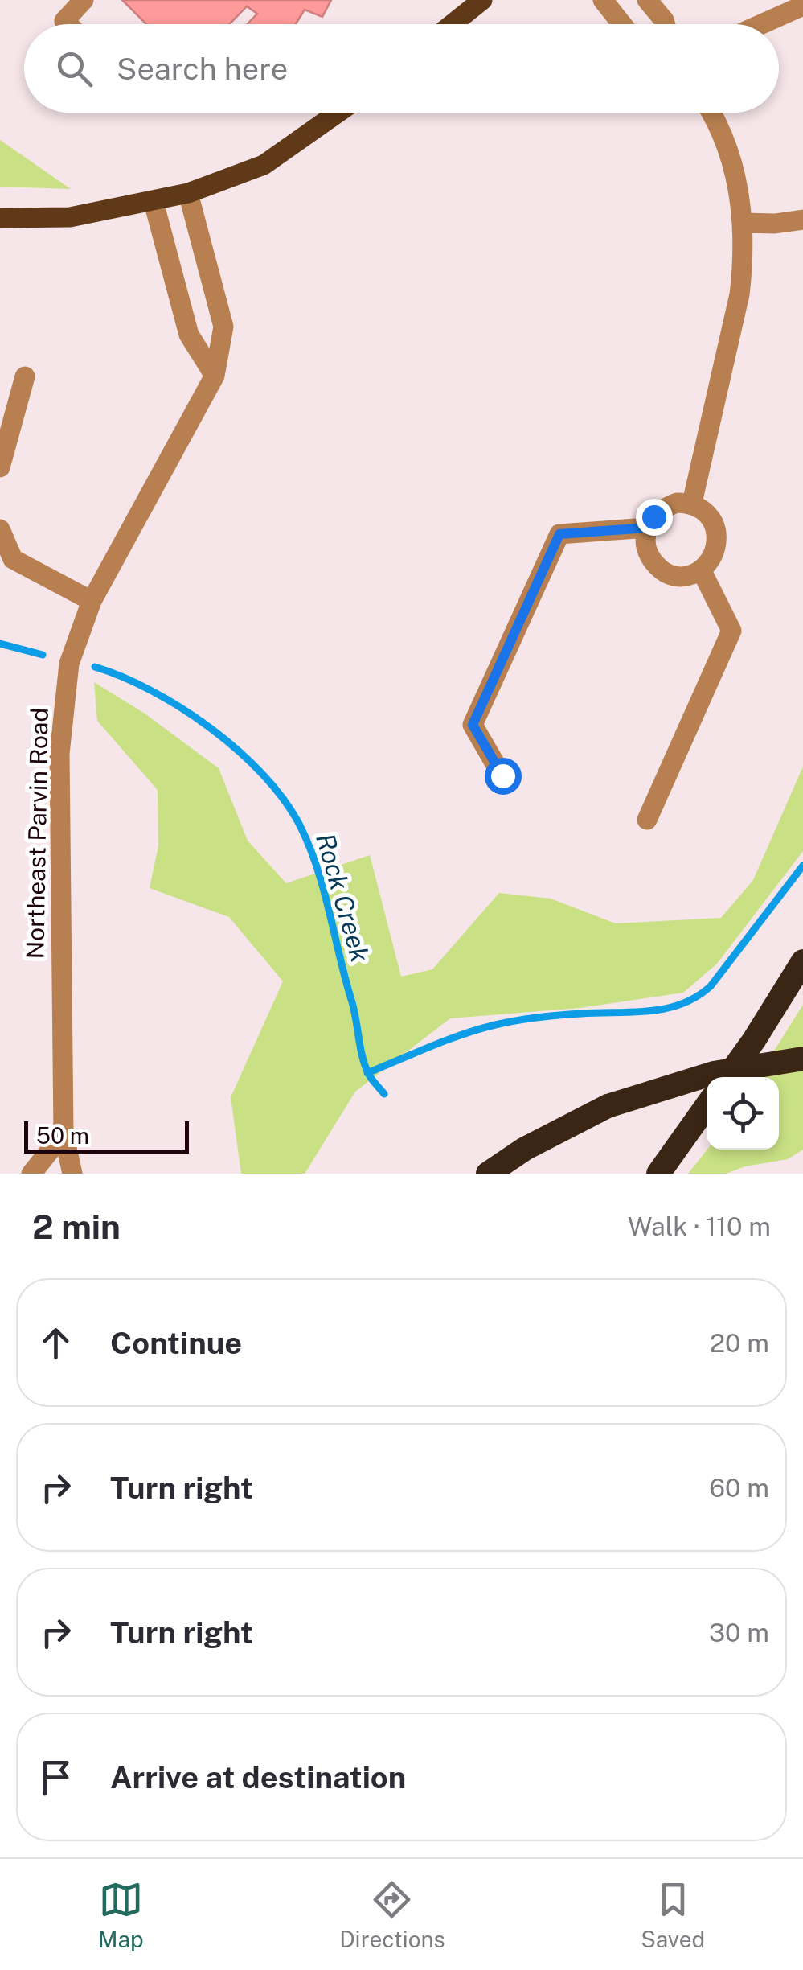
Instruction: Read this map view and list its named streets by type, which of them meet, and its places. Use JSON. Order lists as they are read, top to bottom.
{
  "streets": {
    "street": ["Northeast Parvin Road"]
  },
  "water": ["Rock Creek"],
  "scale_bar": "50 m",
  "page": {
    "search": "Search here",
    "scale": "50 m",
    "heading": ["2 min", "Walk · 110 m"],
    "list": [
      ["Continue", "20 m"],
      ["Turn right", "60 m"],
      ["Turn right", "30 m"],
      "Arrive at destination"
    ],
    "nav": ["Map", "Directions", "Saved"]
  }
}
